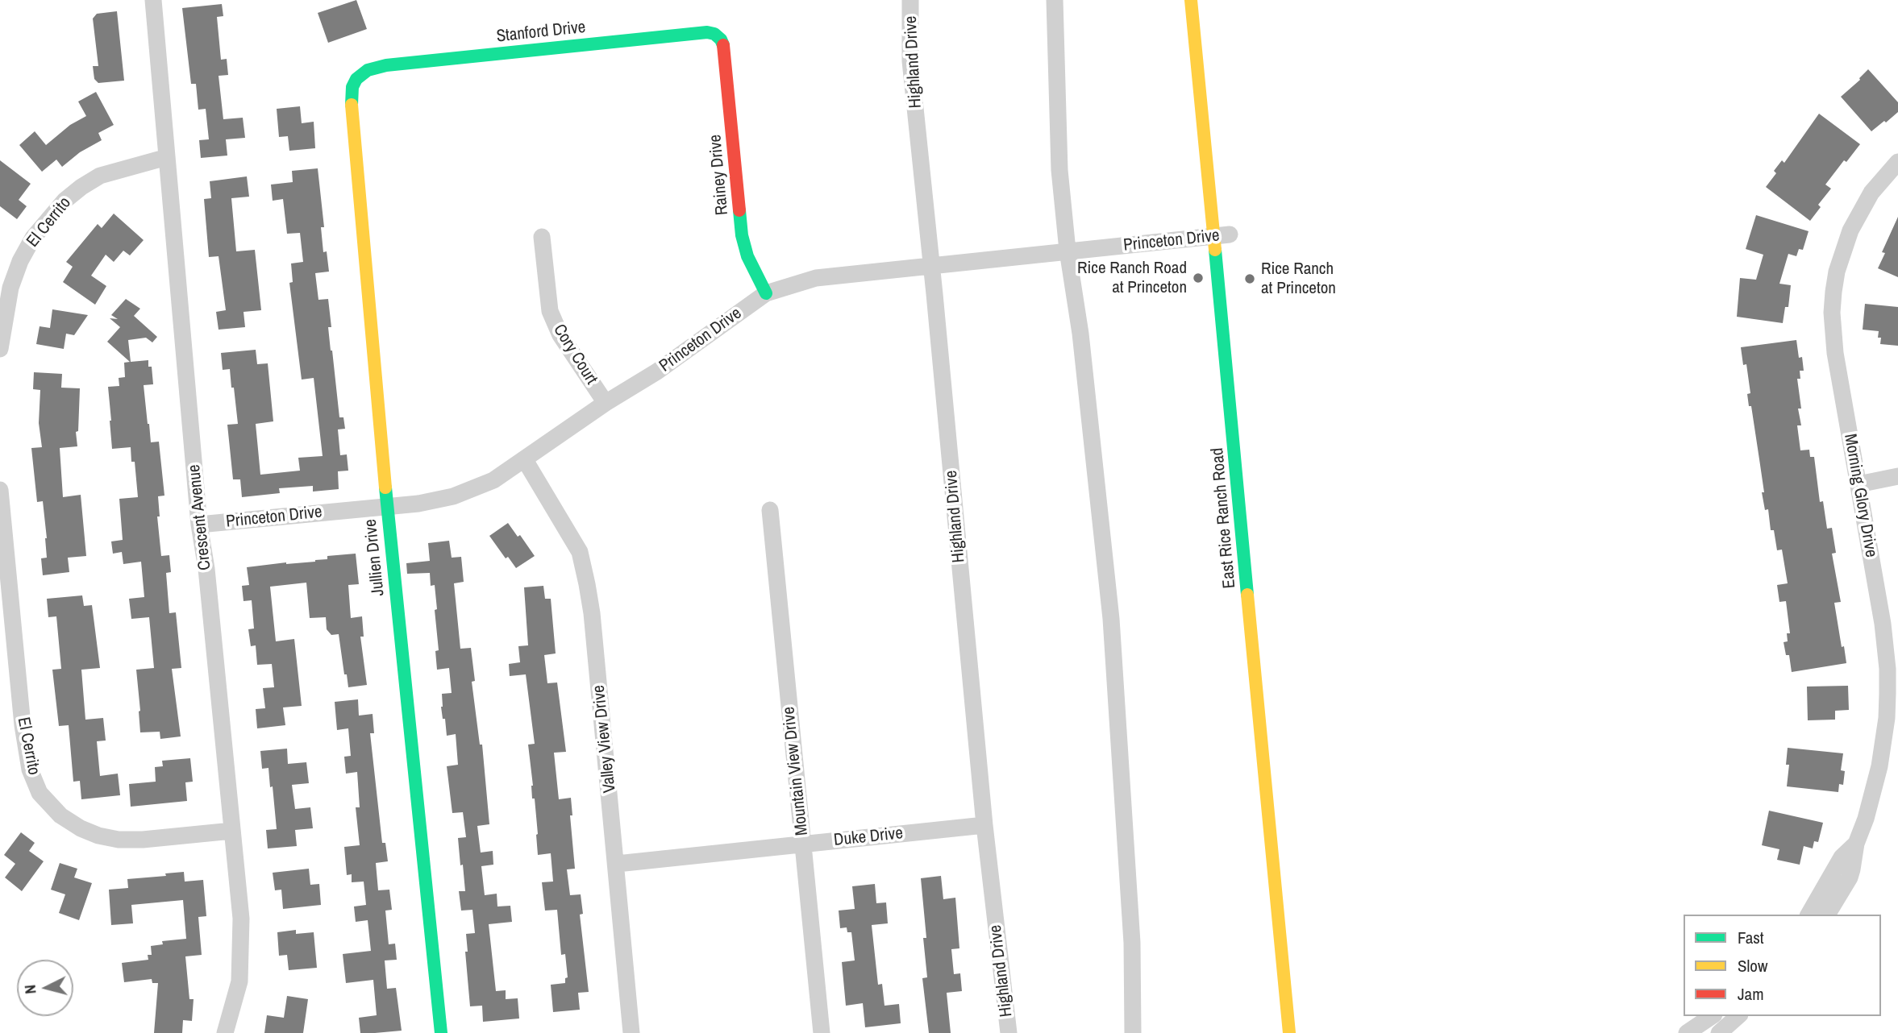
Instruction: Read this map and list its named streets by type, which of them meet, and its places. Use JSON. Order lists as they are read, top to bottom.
{
  "streets": {
    "street": [
      "Stanford Drive",
      "Highland Drive",
      "Rainey Drive",
      "El Cerrito",
      "Princeton Drive",
      "Cory Court",
      "Morning Glory Drive",
      "Crescent Avenue",
      "East Rice Ranch Road",
      "Jullien Drive",
      "Valley View Drive",
      "Mountain View Drive",
      "Duke Drive"
    ]
  },
  "crossings": [
    ["Stanford Drive", "Rainey Drive"],
    ["Stanford Drive", "Jullien Drive"],
    ["Highland Drive", "Princeton Drive"],
    ["Highland Drive", "Duke Drive"],
    ["Rainey Drive", "Princeton Drive"],
    ["El Cerrito", "Crescent Avenue"],
    ["Princeton Drive", "Cory Court"],
    ["Princeton Drive", "Crescent Avenue"],
    ["Princeton Drive", "East Rice Ranch Road"],
    ["Princeton Drive", "Jullien Drive"],
    ["Princeton Drive", "Valley View Drive"],
    ["Valley View Drive", "Duke Drive"],
    ["Mountain View Drive", "Duke Drive"]
  ],
  "places": ["Rice Ranch Road at Princeton", "Rice Ranch at Princeton"],
  "legend": ["Fast", "Slow", "Jam"],
  "north": "left"
}
